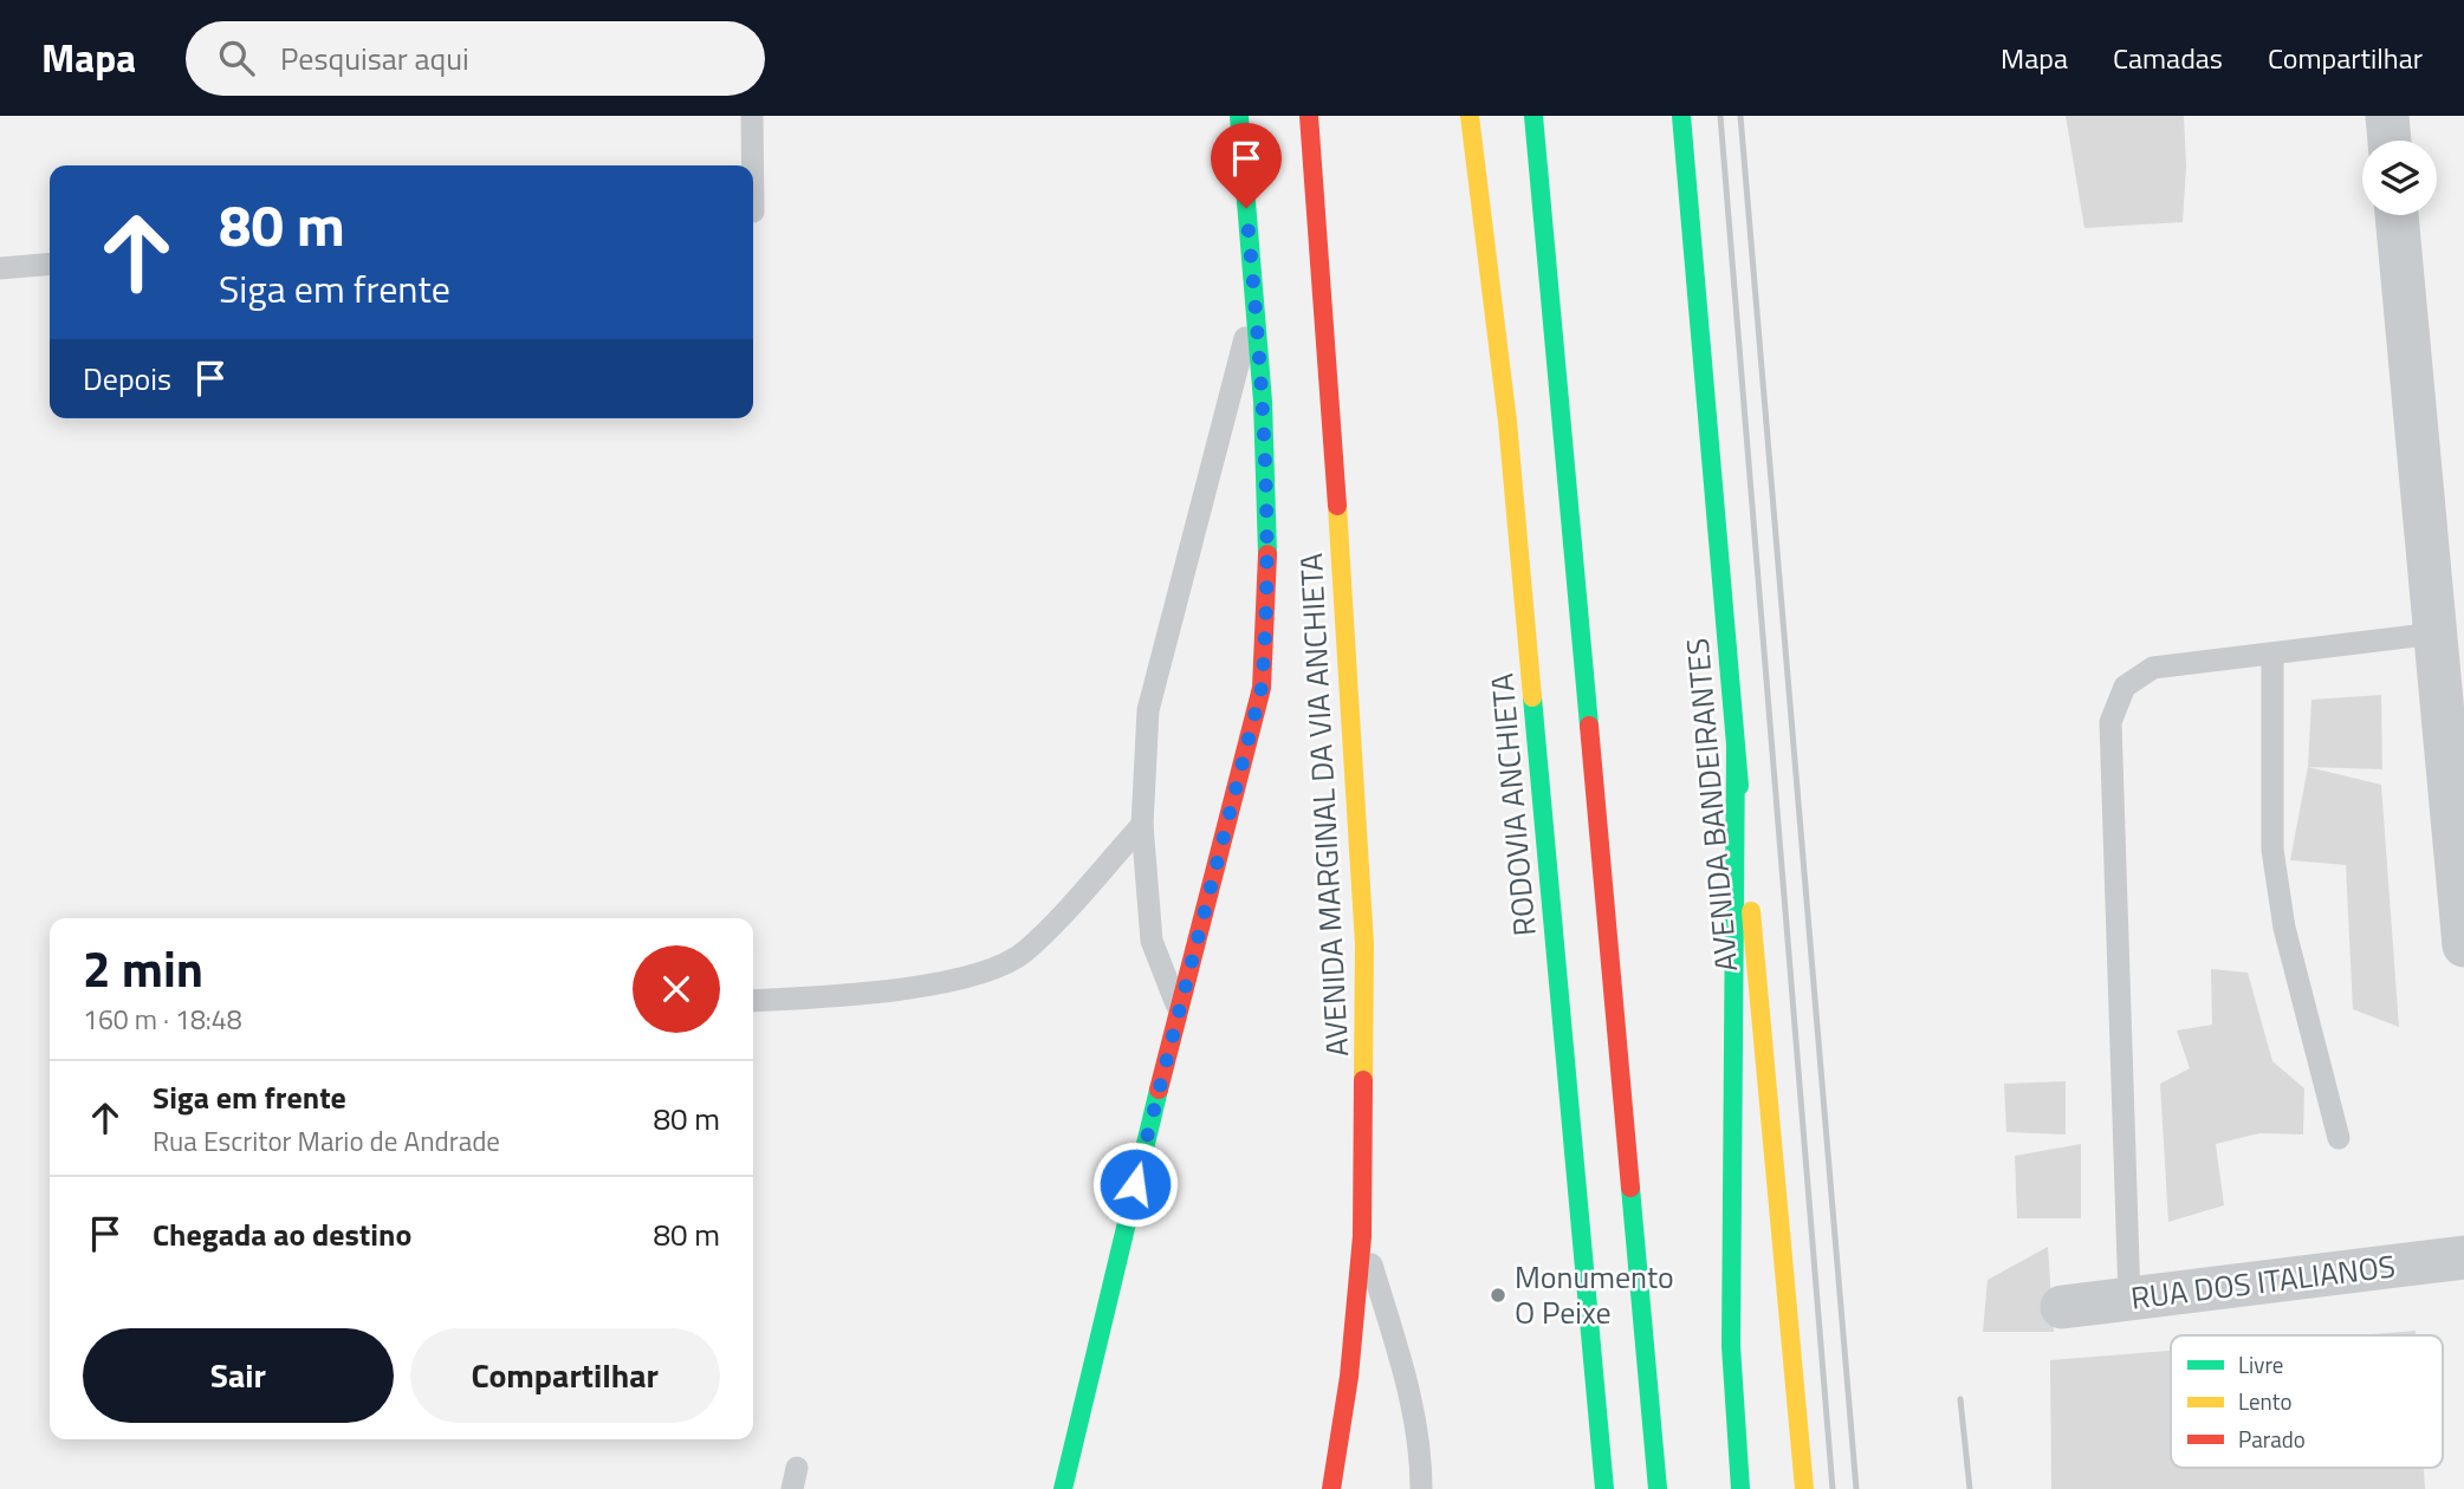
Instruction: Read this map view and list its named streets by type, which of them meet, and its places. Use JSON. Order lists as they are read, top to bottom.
{
  "streets": {
    "main road": ["AVENIDA MARGINAL DA VIA ANCHIETA", "RODOVIA ANCHIETA", "AVENIDA BANDEIRANTES"],
    "street": ["RUA DOS ITALIANOS"]
  },
  "places": ["Monumento O Peixe"],
  "legend": ["Livre", "Lento", "Parado"],
  "page": {
    "header": "Mapa",
    "search": "Pesquisar aqui",
    "nav": ["Mapa", "Camadas", "Compartilhar"],
    "turn": ["80 m", "Siga em frente"],
    "then": "Depois",
    "heading": ["2 min", "160 m · 18:48"],
    "list": [
      {
        "name": "Siga em frente",
        "note": "Rua Escritor Mario de Andrade",
        "value": "80 m"
      },
      {
        "name": "Chegada ao destino",
        "value": "80 m"
      }
    ],
    "buttons": ["Sair", "Compartilhar"]
  }
}
